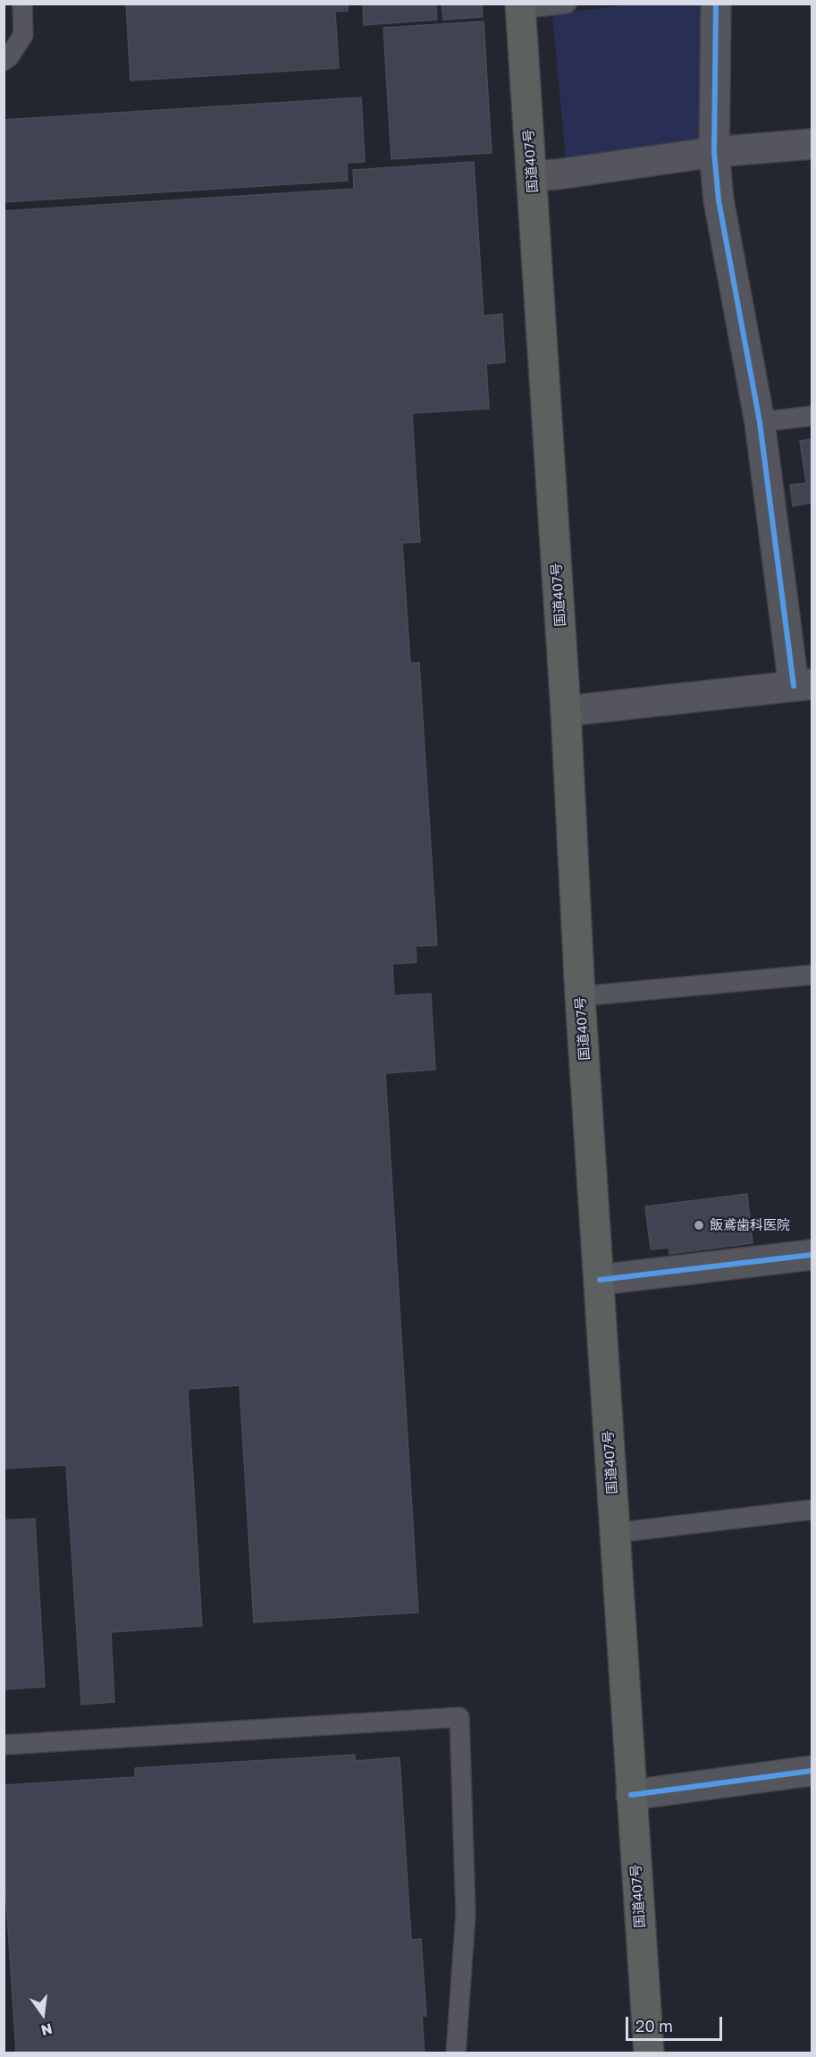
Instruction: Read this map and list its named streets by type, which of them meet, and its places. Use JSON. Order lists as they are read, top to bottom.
{
  "streets": {
    "highway": ["国道407号"]
  },
  "places": ["飯鳶歯科医院"],
  "scale_bar": "20 m",
  "north": "bottom"
}
